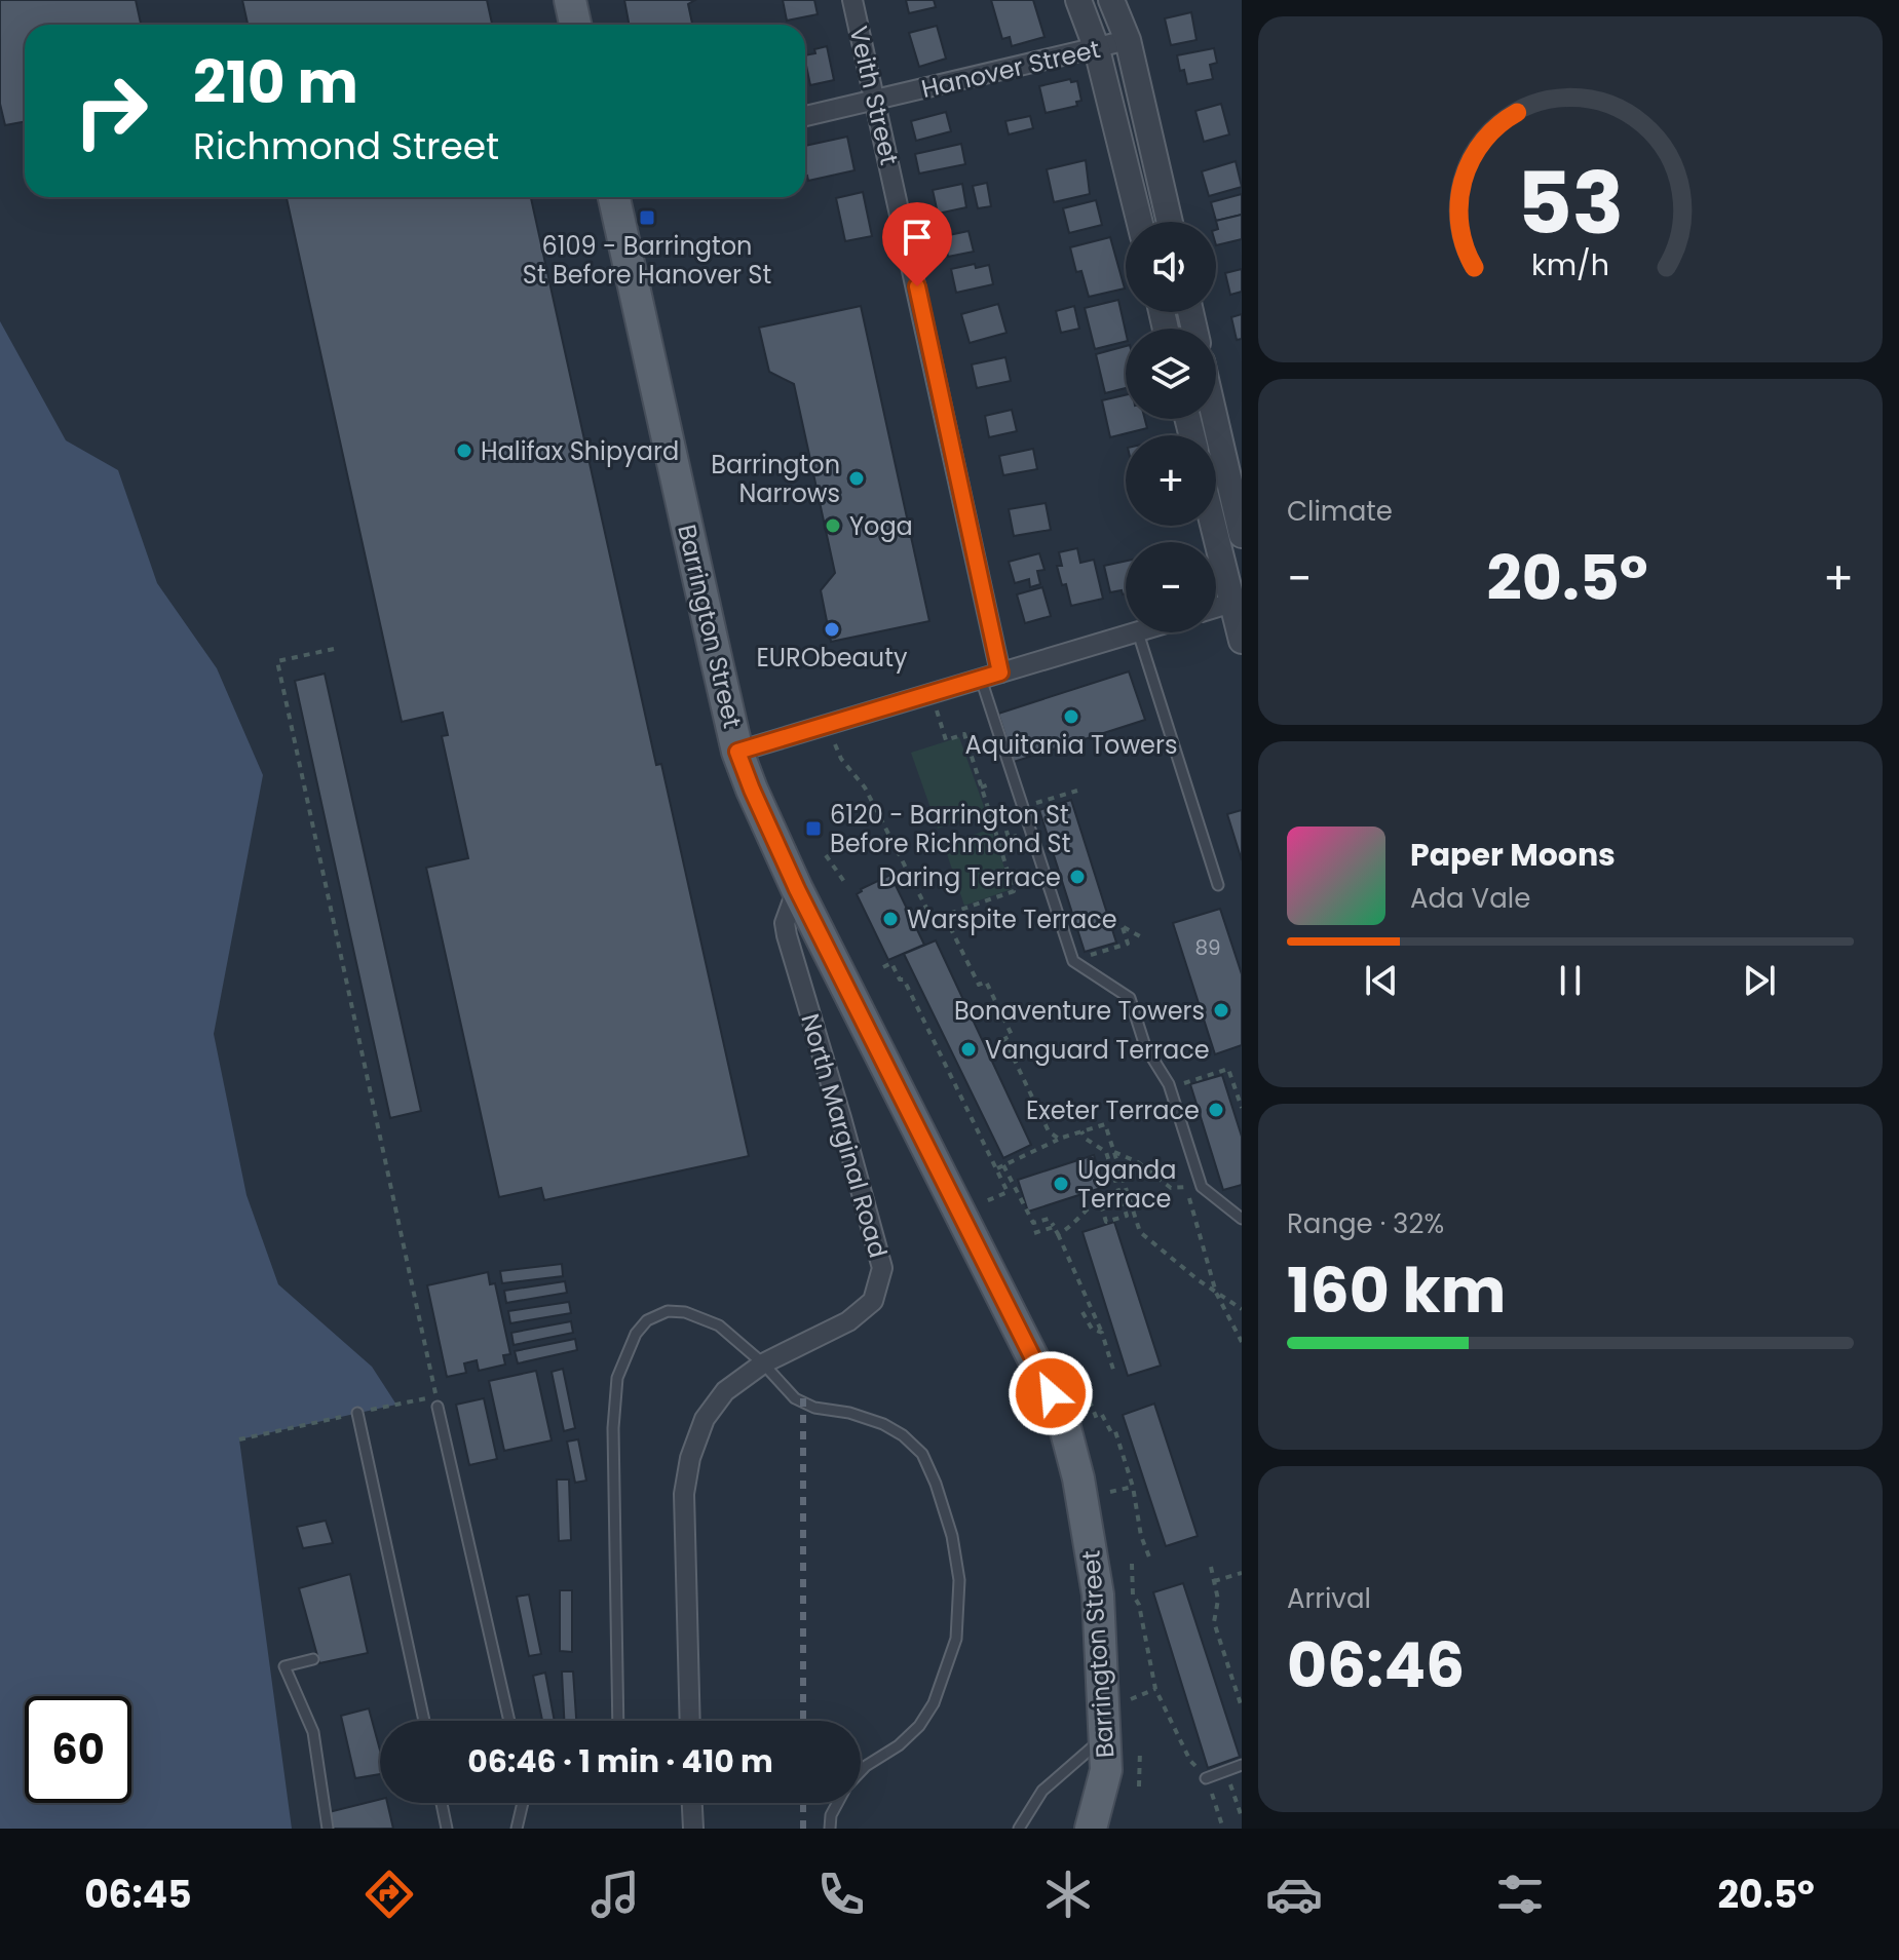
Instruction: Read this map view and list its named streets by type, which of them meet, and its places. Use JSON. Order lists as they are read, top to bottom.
{
  "streets": {
    "main road": ["Barrington Street"],
    "street": ["Hanover Street", "Veith Street", "North Marginal Road"]
  },
  "crossings": [
    ["Hanover Street", "Veith Street"],
    ["Barrington Street", "North Marginal Road"]
  ],
  "places": {
    "transit": ["6109 - Barrington St Before Hanover St", "6120 - Barrington St Before Richmond St"],
    "other": [
      "Halifax Shipyard",
      "Barrington Narrows",
      "Yoga",
      "EURObeauty",
      "Aquitania Towers",
      "Daring Terrace",
      "Warspite Terrace",
      "Bonaventure Towers",
      "Vanguard Terrace",
      "Exeter Terrace",
      "Uganda Terrace"
    ]
  },
  "house_numbers": ["89"],
  "page": {
    "turn": ["210 m", "Richmond Street"],
    "map_buttons": ["+", "−"],
    "tile": [
      "Climate",
      ["Range · 32%", "160 km"],
      ["Arrival", "06:46"]
    ],
    "heat": ["−", "20.5°", "+"],
    "song": ["Paper Moons", "Ada Vale"],
    "limit": "60",
    "trip": "06:46 · 1 min · 410 m",
    "tabs": ["06:45", "20.5°"],
    "gauge": ["53", "km/h"]
  }
}
